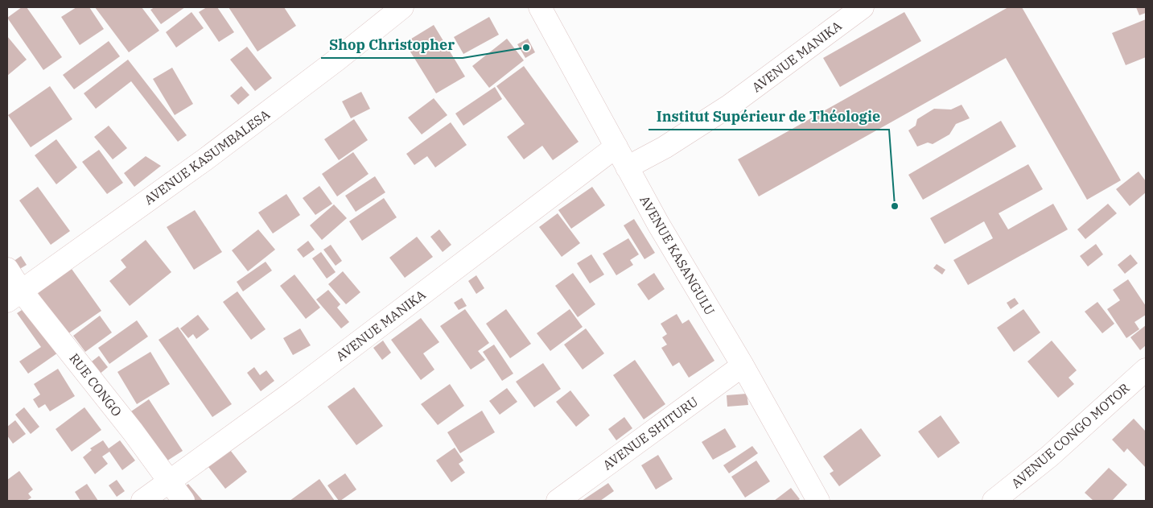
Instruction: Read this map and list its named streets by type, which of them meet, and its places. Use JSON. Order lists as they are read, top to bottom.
{
  "streets": {
    "street": [
      "AVENUE MANIKA",
      "AVENUE KASUMBALESA",
      "AVENUE KASANGULU",
      "RUE CONGO",
      "AVENUE SHITURU",
      "AVENUE CONGO MOTOR"
    ]
  },
  "crossings": [
    ["AVENUE MANIKA", "AVENUE KASANGULU"],
    ["AVENUE MANIKA", "RUE CONGO"],
    ["AVENUE KASUMBALESA", "RUE CONGO"],
    ["AVENUE KASANGULU", "AVENUE SHITURU"]
  ],
  "places": ["Shop Christopher", "Institut Supérieur de Théologie"]
}
